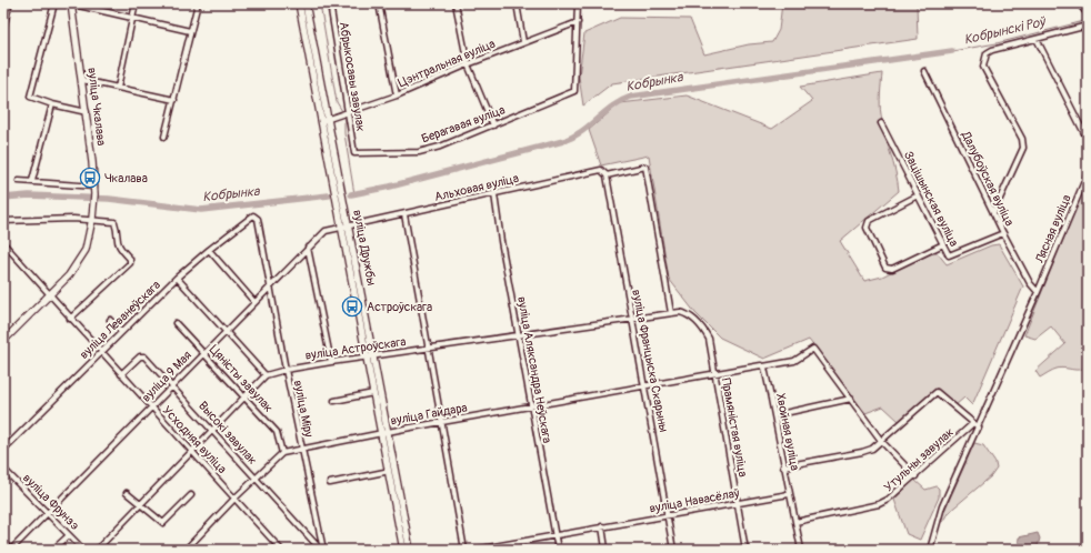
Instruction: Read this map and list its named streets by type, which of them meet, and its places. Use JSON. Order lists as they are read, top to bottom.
{
  "streets": {
    "main road": ["вуліца Чкалава", "вуліца Дружбы"],
    "street": [
      "Цэнтральная вуліца",
      "Абрыкосавы завулак",
      "Берагавая вуліца",
      "Далубоўская вуліца",
      "Альховая вуліца",
      "Зацішынская вуліца",
      "Лясная вуліца",
      "вуліца Леванеўскага",
      "вуліца Астроўскага",
      "вуліца Францыска Скарыны",
      "вуліца Аляксандра Неўскага",
      "вуліца 9 Мая",
      "Цяністы завулак",
      "вуліца Міру",
      "вуліца Гайдара",
      "Прамяністая вуліца",
      "Хвойная вуліца",
      "Высокі завулак",
      "Усходняя вуліца",
      "Утульны завулак",
      "вуліца Навасёлаў",
      "вуліца Фрунзэ"
    ]
  },
  "crossings": [
    ["Цэнтральная вуліца", "Абрыкосавы завулак"],
    ["Цэнтральная вуліца", "Берагавая вуліца"],
    ["Цэнтральная вуліца", "вуліца Дружбы"],
    ["Абрыкосавы завулак", "Берагавая вуліца"],
    ["вуліца Чкалава", "Усходняя вуліца"],
    ["Далубоўская вуліца", "Зацішынская вуліца"],
    ["Далубоўская вуліца", "Лясная вуліца"],
    ["Альховая вуліца", "вуліца Дружбы"],
    ["Альховая вуліца", "вуліца Францыска Скарыны"],
    ["Альховая вуліца", "вуліца Аляксандра Неўскага"],
    ["Альховая вуліца", "вуліца 9 Мая"],
    ["вуліца Дружбы", "вуліца Астроўскага"],
    ["вуліца Дружбы", "вуліца 9 Мая"],
    ["вуліца Дружбы", "вуліца Гайдара"],
    ["вуліца Леванеўскага", "вуліца Міру"],
    ["вуліца Леванеўскага", "Усходняя вуліца"],
    ["вуліца Астроўскага", "вуліца Францыска Скарыны"],
    ["вуліца Астроўскага", "вуліца Аляксандра Неўскага"],
    ["вуліца Астроўскага", "Цяністы завулак"],
    ["вуліца Астроўскага", "вуліца Міру"],
    ["вуліца Астроўскага", "Прамяністая вуліца"],
    ["вуліца Астроўскага", "Высокі завулак"],
    ["вуліца Астроўскага", "Усходняя вуліца"],
    ["вуліца Францыска Скарыны", "вуліца Гайдара"],
    ["вуліца Францыска Скарыны", "вуліца Навасёлаў"],
    ["вуліца Аляксандра Неўскага", "вуліца Гайдара"],
    ["вуліца Аляксандра Неўскага", "вуліца Навасёлаў"],
    ["вуліца 9 Мая", "Цяністы завулак"],
    ["вуліца 9 Мая", "вуліца Міру"],
    ["вуліца 9 Мая", "Высокі завулак"],
    ["вуліца 9 Мая", "Усходняя вуліца"],
    ["вуліца 9 Мая", "вуліца Фрунзэ"],
    ["Цяністы завулак", "вуліца Гайдара"],
    ["вуліца Міру", "вуліца Гайдара"],
    ["вуліца Міру", "Высокі завулак"],
    ["вуліца Гайдара", "Прамяністая вуліца"],
    ["вуліца Гайдара", "Высокі завулак"],
    ["вуліца Гайдара", "Усходняя вуліца"],
    ["Прамяністая вуліца", "вуліца Навасёлаў"],
    ["Хвойная вуліца", "Утульны завулак"],
    ["Хвойная вуліца", "вуліца Навасёлаў"],
    ["Высокі завулак", "Усходняя вуліца"]
  ],
  "water": ["Кобрынскі Роў", "Кобрынка"],
  "places": {
    "bus stop": ["Чкалава", "Астроўскага"]
  }
}
